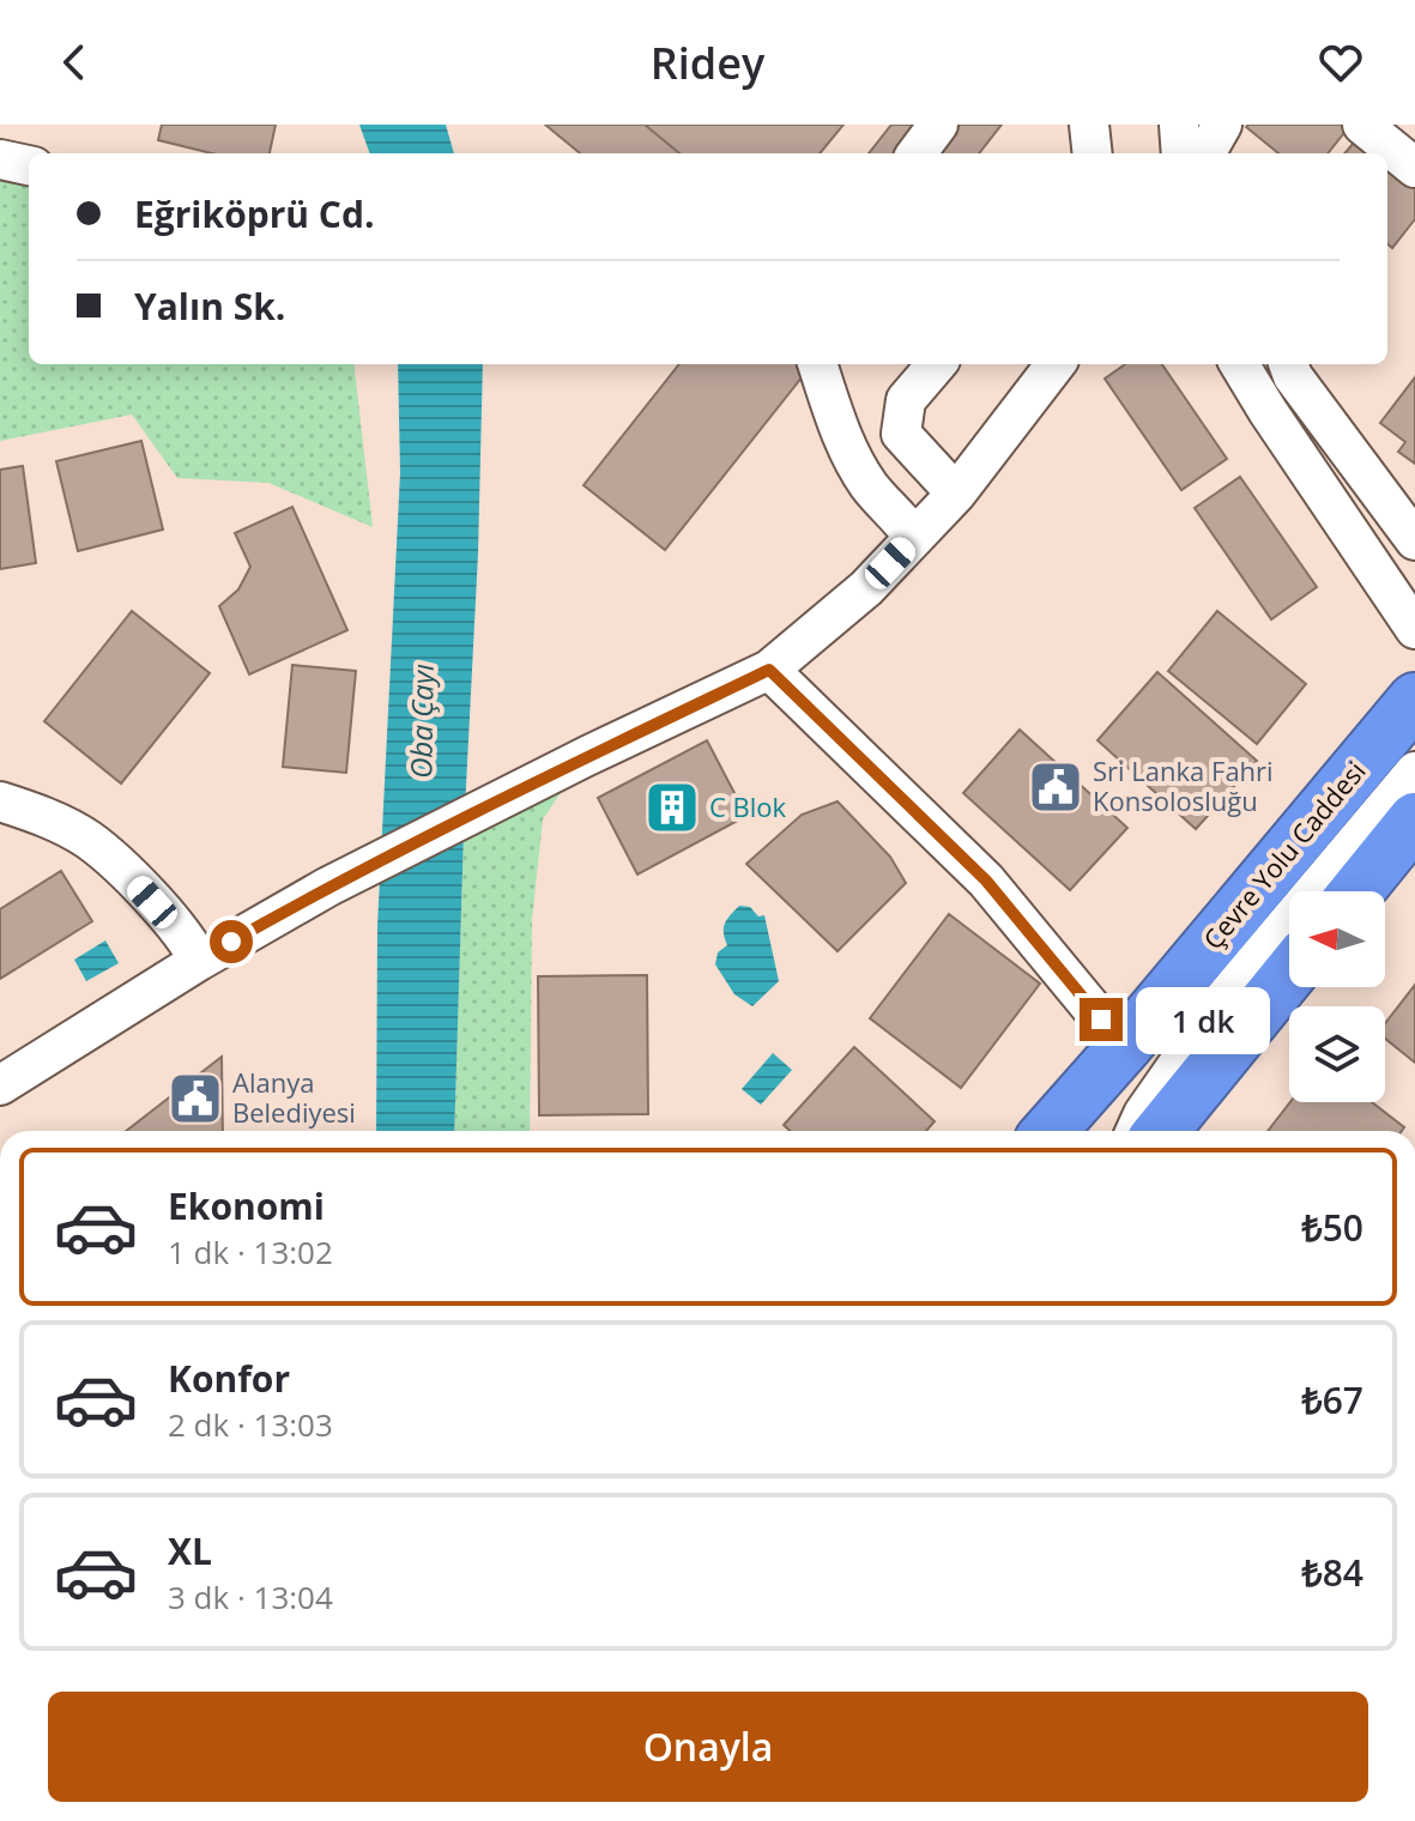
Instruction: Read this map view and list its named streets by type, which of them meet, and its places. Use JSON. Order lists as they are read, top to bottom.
{
  "streets": {
    "highway": ["Çevre Yolu Caddesi"]
  },
  "water": ["Oba Çayı"],
  "places": {
    "public building": ["Sri Lanka Fahri Konsolosluğu", "Alanya Belediyesi"],
    "building": ["C Blok"]
  },
  "north": "left",
  "page": {
    "header": "Ridey",
    "banner": ["Eğriköprü Cd.", "Yalın Sk."],
    "bubble": "1 dk",
    "list": [
      {
        "name": "Ekonomi",
        "note": "1 dk · 13:02",
        "value": "₺50"
      },
      {
        "name": "Konfor",
        "note": "2 dk · 13:03",
        "value": "₺67"
      },
      {
        "name": "XL",
        "note": "3 dk · 13:04",
        "value": "₺84"
      }
    ],
    "buttons": "Onayla"
  }
}
